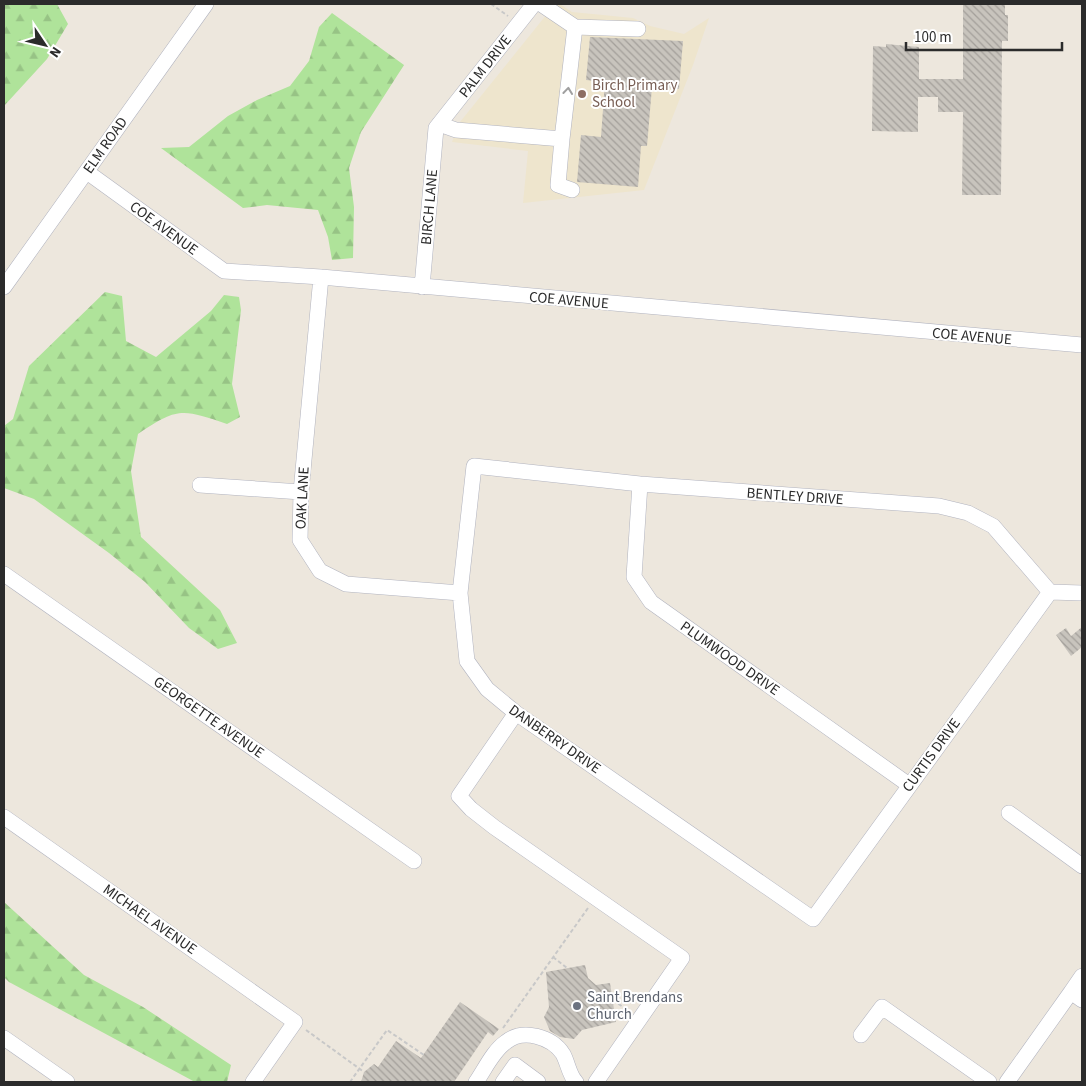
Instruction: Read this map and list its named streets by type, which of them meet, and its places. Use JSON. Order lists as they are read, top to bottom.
{
  "streets": {
    "street": [
      "PALM DRIVE",
      "ELM ROAD",
      "BIRCH LANE",
      "COE AVENUE",
      "BENTLEY DRIVE",
      "OAK LANE",
      "PLUMWOOD DRIVE",
      "GEORGETTE AVENUE",
      "DANBERRY DRIVE",
      "CURTIS DRIVE",
      "MICHAEL AVENUE"
    ]
  },
  "crossings": [
    ["PALM DRIVE", "BIRCH LANE"],
    ["ELM ROAD", "COE AVENUE"],
    ["BIRCH LANE", "COE AVENUE"],
    ["COE AVENUE", "OAK LANE"],
    ["BENTLEY DRIVE", "PLUMWOOD DRIVE"],
    ["BENTLEY DRIVE", "DANBERRY DRIVE"],
    ["BENTLEY DRIVE", "CURTIS DRIVE"],
    ["OAK LANE", "DANBERRY DRIVE"],
    ["PLUMWOOD DRIVE", "CURTIS DRIVE"],
    ["DANBERRY DRIVE", "CURTIS DRIVE"]
  ],
  "places": ["Birch Primary School", "Saint Brendans Church"],
  "scale_bar": "100 m",
  "north": "bottom right"
}
